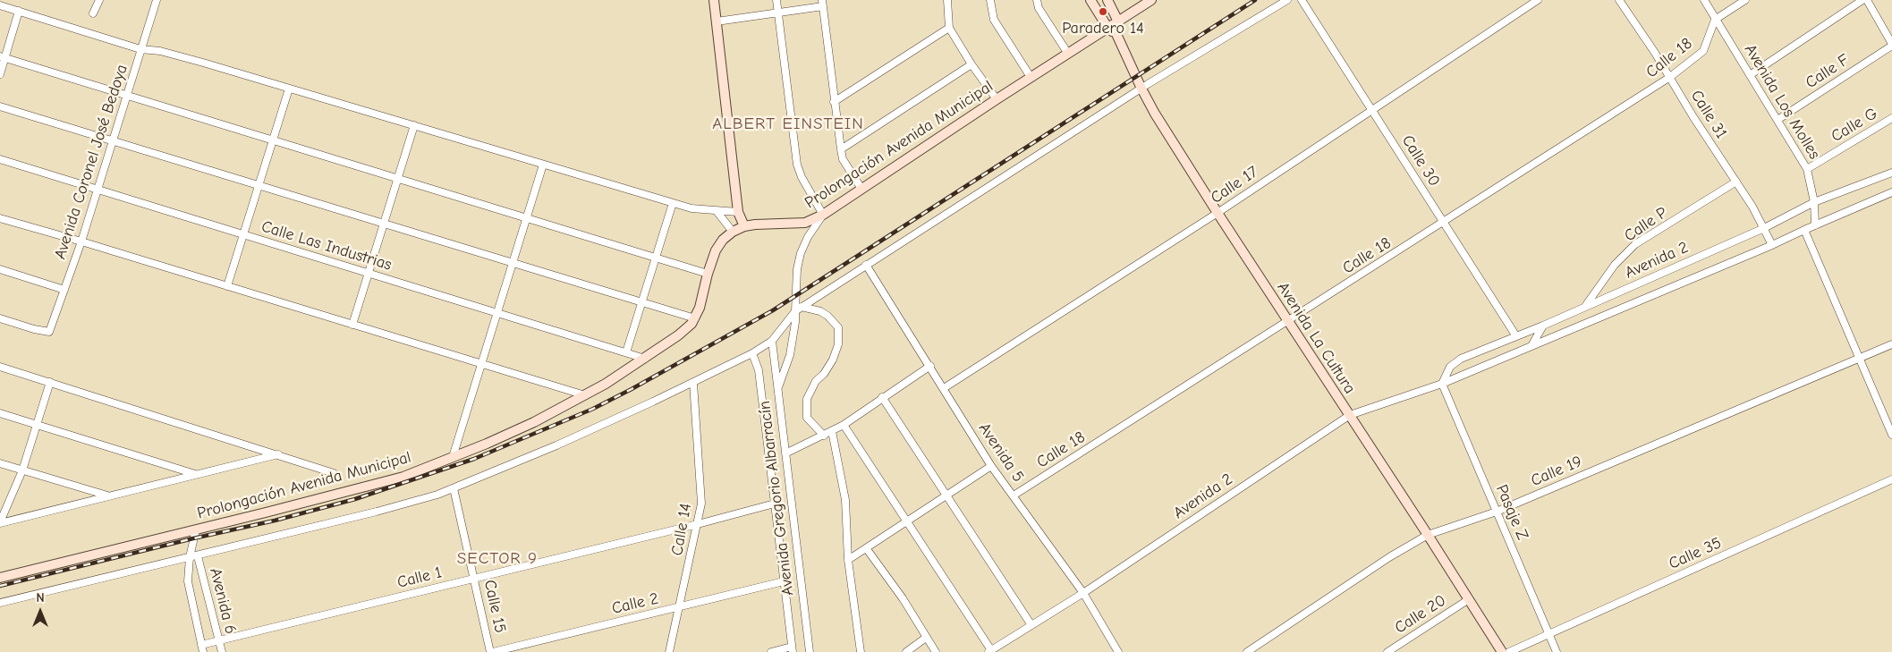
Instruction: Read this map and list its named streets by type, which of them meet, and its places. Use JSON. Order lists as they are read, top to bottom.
{
  "streets": {
    "main road": ["Prolongación Avenida Municipal", "Avenida La Cultura"],
    "street": [
      "Calle 18",
      "Calle F",
      "Avenida Los Molles",
      "Calle 31",
      "Calle G",
      "Calle 30",
      "Avenida Coronel José Bedoya",
      "Calle 17",
      "Calle P",
      "Calle Las Industrias",
      "Avenida 2",
      "Avenida 5",
      "Calle 19",
      "Avenida Gregorio Albarracín",
      "Pasaje Z",
      "Calle 14",
      "Calle 35",
      "Calle 1",
      "Avenida 6",
      "Calle 2",
      "Calle 15",
      "Calle 20"
    ]
  },
  "crossings": [
    ["Calle 18", "Avenida Los Molles"],
    ["Calle 18", "Calle 31"],
    ["Calle 18", "Calle 30"],
    ["Calle 18", "Avenida La Cultura"],
    ["Calle 18", "Avenida 5"],
    ["Calle F", "Avenida Los Molles"],
    ["Avenida Los Molles", "Calle G"],
    ["Avenida Los Molles", "Avenida 2"],
    ["Calle 31", "Calle P"],
    ["Calle 31", "Avenida 2"],
    ["Prolongación Avenida Municipal", "Calle Las Industrias"],
    ["Prolongación Avenida Municipal", "Avenida 6"],
    ["Calle 30", "Calle 17"],
    ["Calle 30", "Avenida 2"],
    ["Avenida Coronel José Bedoya", "Calle Las Industrias"],
    ["Calle 17", "Avenida La Cultura"],
    ["Calle 17", "Avenida 5"],
    ["Calle P", "Avenida 2"],
    ["Avenida 2", "Avenida La Cultura"],
    ["Avenida 2", "Avenida 5"],
    ["Avenida 2", "Pasaje Z"],
    ["Avenida La Cultura", "Calle 19"],
    ["Avenida La Cultura", "Calle 20"],
    ["Calle 19", "Pasaje Z"],
    ["Avenida Gregorio Albarracín", "Calle 1"],
    ["Avenida Gregorio Albarracín", "Calle 2"],
    ["Pasaje Z", "Calle 35"],
    ["Calle 14", "Calle 1"],
    ["Calle 14", "Calle 2"],
    ["Calle 1", "Avenida 6"],
    ["Calle 1", "Calle 15"],
    ["Calle 2", "Calle 15"]
  ],
  "districts": ["ALBERT EINSTEIN", "SECTOR 9"],
  "places": ["Paradero 14"],
  "north": "top"
}
